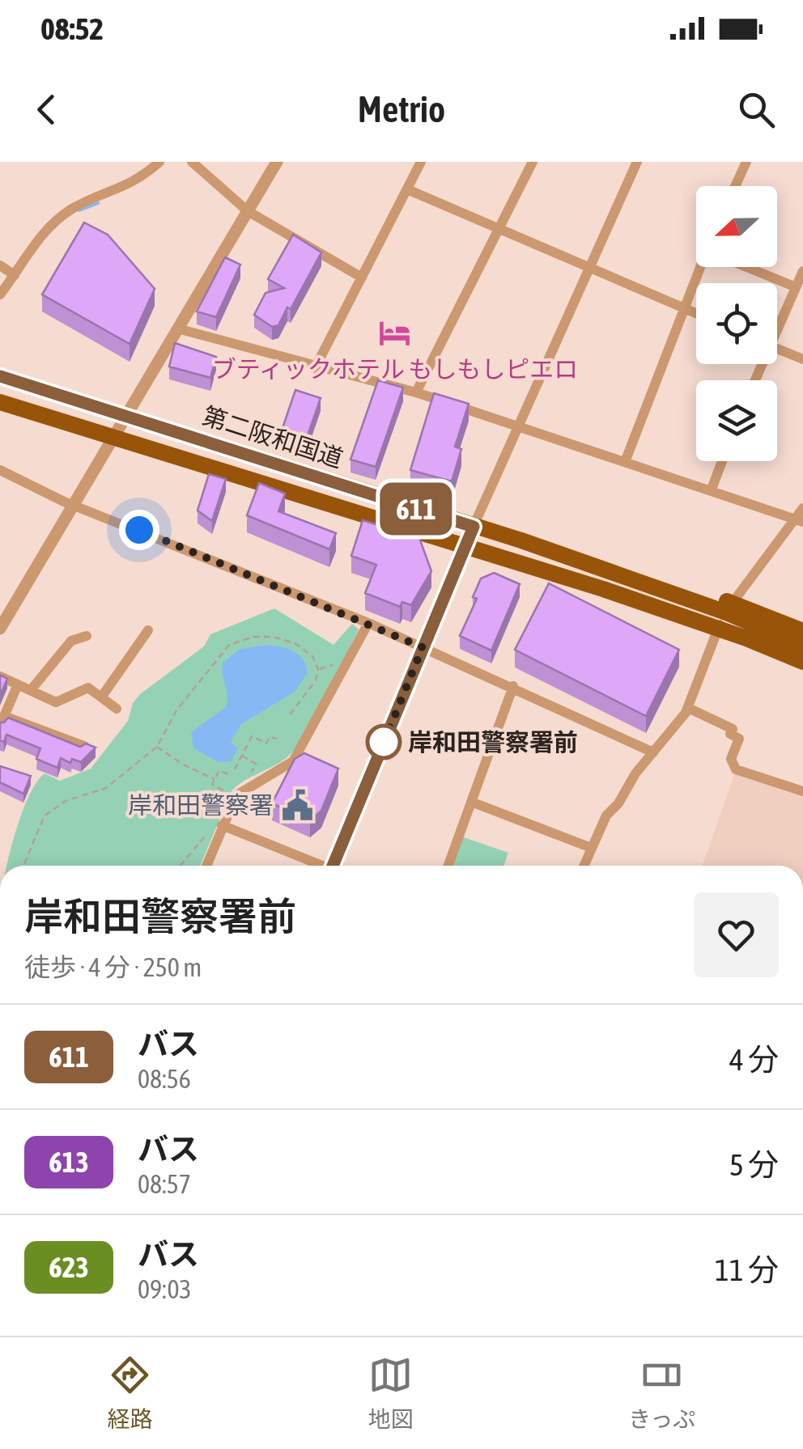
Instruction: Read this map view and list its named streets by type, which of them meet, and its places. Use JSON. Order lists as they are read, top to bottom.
{
  "streets": {
    "highway": ["第二阪和国道"]
  },
  "places": {
    "hotel": ["ブティックホテル もしもしピエロ"],
    "other": ["岸和田警察署前"],
    "public building": ["岸和田警察署"]
  },
  "lines": ["bus line 611"],
  "north": "left",
  "page": {
    "status": "08:52",
    "header": "Metrio",
    "on_map": "611",
    "heading": ["岸和田警察署前", "徒歩 · 4 分 · 250 m"],
    "list": [
      {
        "mark": "611",
        "name": "バス",
        "note": "08:56",
        "value": "4 分"
      },
      {
        "mark": "613",
        "name": "バス",
        "note": "08:57",
        "value": "5 分"
      },
      {
        "mark": "623",
        "name": "バス",
        "note": "09:03",
        "value": "11 分"
      }
    ],
    "tabs": ["経路", "地図", "きっぷ"]
  }
}
